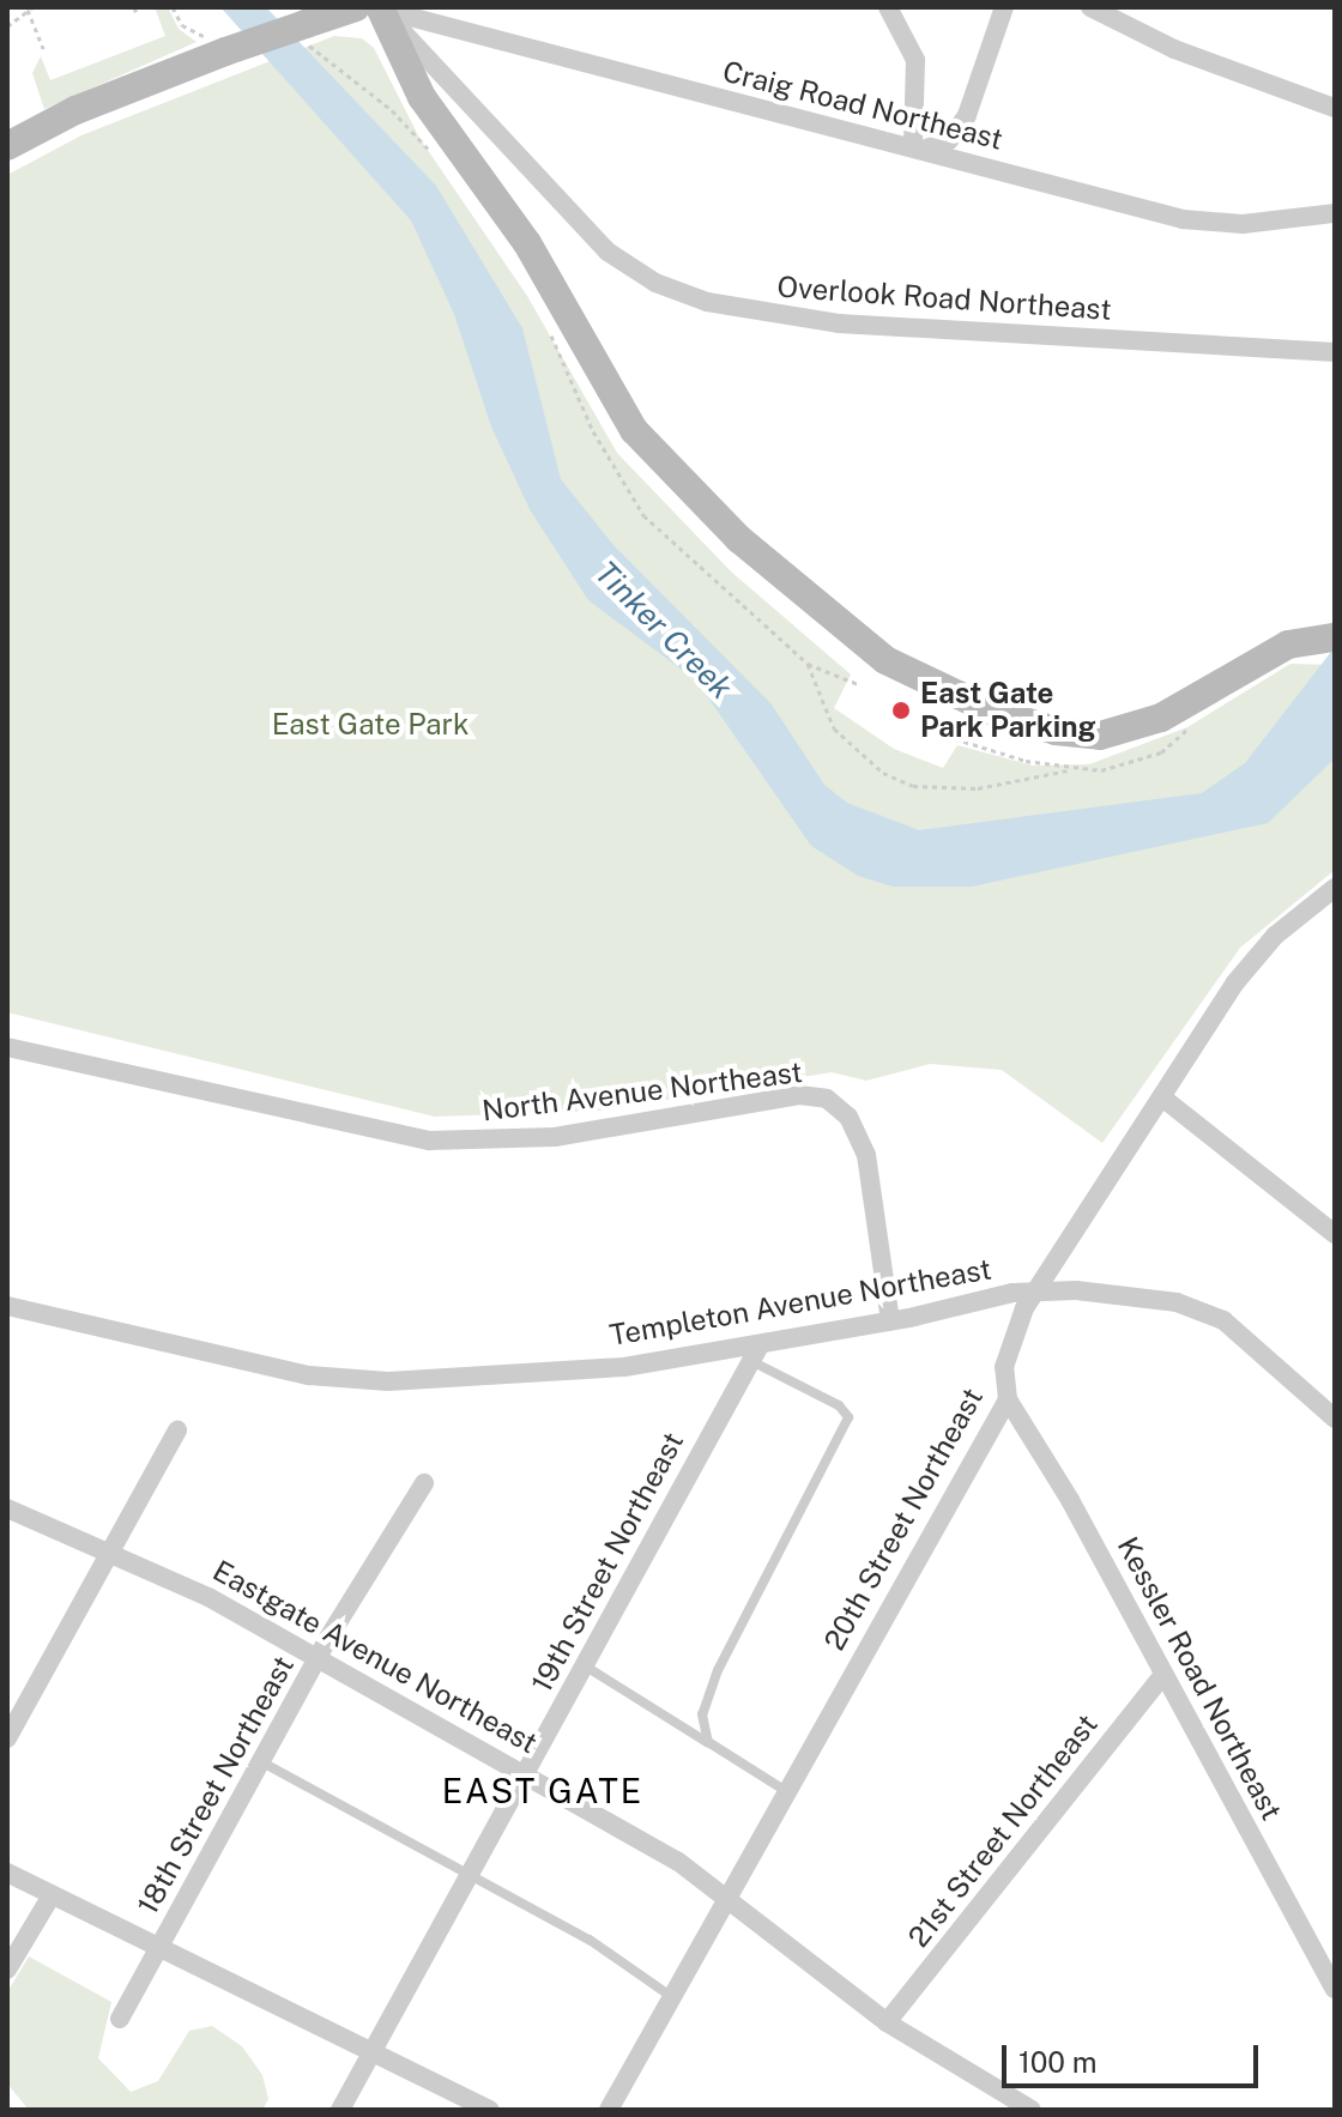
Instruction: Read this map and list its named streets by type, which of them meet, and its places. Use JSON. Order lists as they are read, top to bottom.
{
  "streets": {
    "street": [
      "Craig Road Northeast",
      "Overlook Road Northeast",
      "North Avenue Northeast",
      "Templeton Avenue Northeast",
      "20th Street Northeast",
      "19th Street Northeast",
      "Eastgate Avenue Northeast",
      "Kessler Road Northeast",
      "18th Street Northeast",
      "21st Street Northeast"
    ]
  },
  "crossings": [
    ["Craig Road Northeast", "Overlook Road Northeast"],
    ["North Avenue Northeast", "Templeton Avenue Northeast"],
    ["Templeton Avenue Northeast", "20th Street Northeast"],
    ["Templeton Avenue Northeast", "19th Street Northeast"],
    ["20th Street Northeast", "Eastgate Avenue Northeast"],
    ["20th Street Northeast", "Kessler Road Northeast"],
    ["19th Street Northeast", "Eastgate Avenue Northeast"],
    ["Eastgate Avenue Northeast", "18th Street Northeast"],
    ["Eastgate Avenue Northeast", "21st Street Northeast"],
    ["Kessler Road Northeast", "21st Street Northeast"]
  ],
  "districts": ["EAST GATE"],
  "water": ["Tinker Creek"],
  "parks": ["East Gate Park"],
  "places": ["East Gate Park Parking"],
  "scale_bar": "100 m"
}
